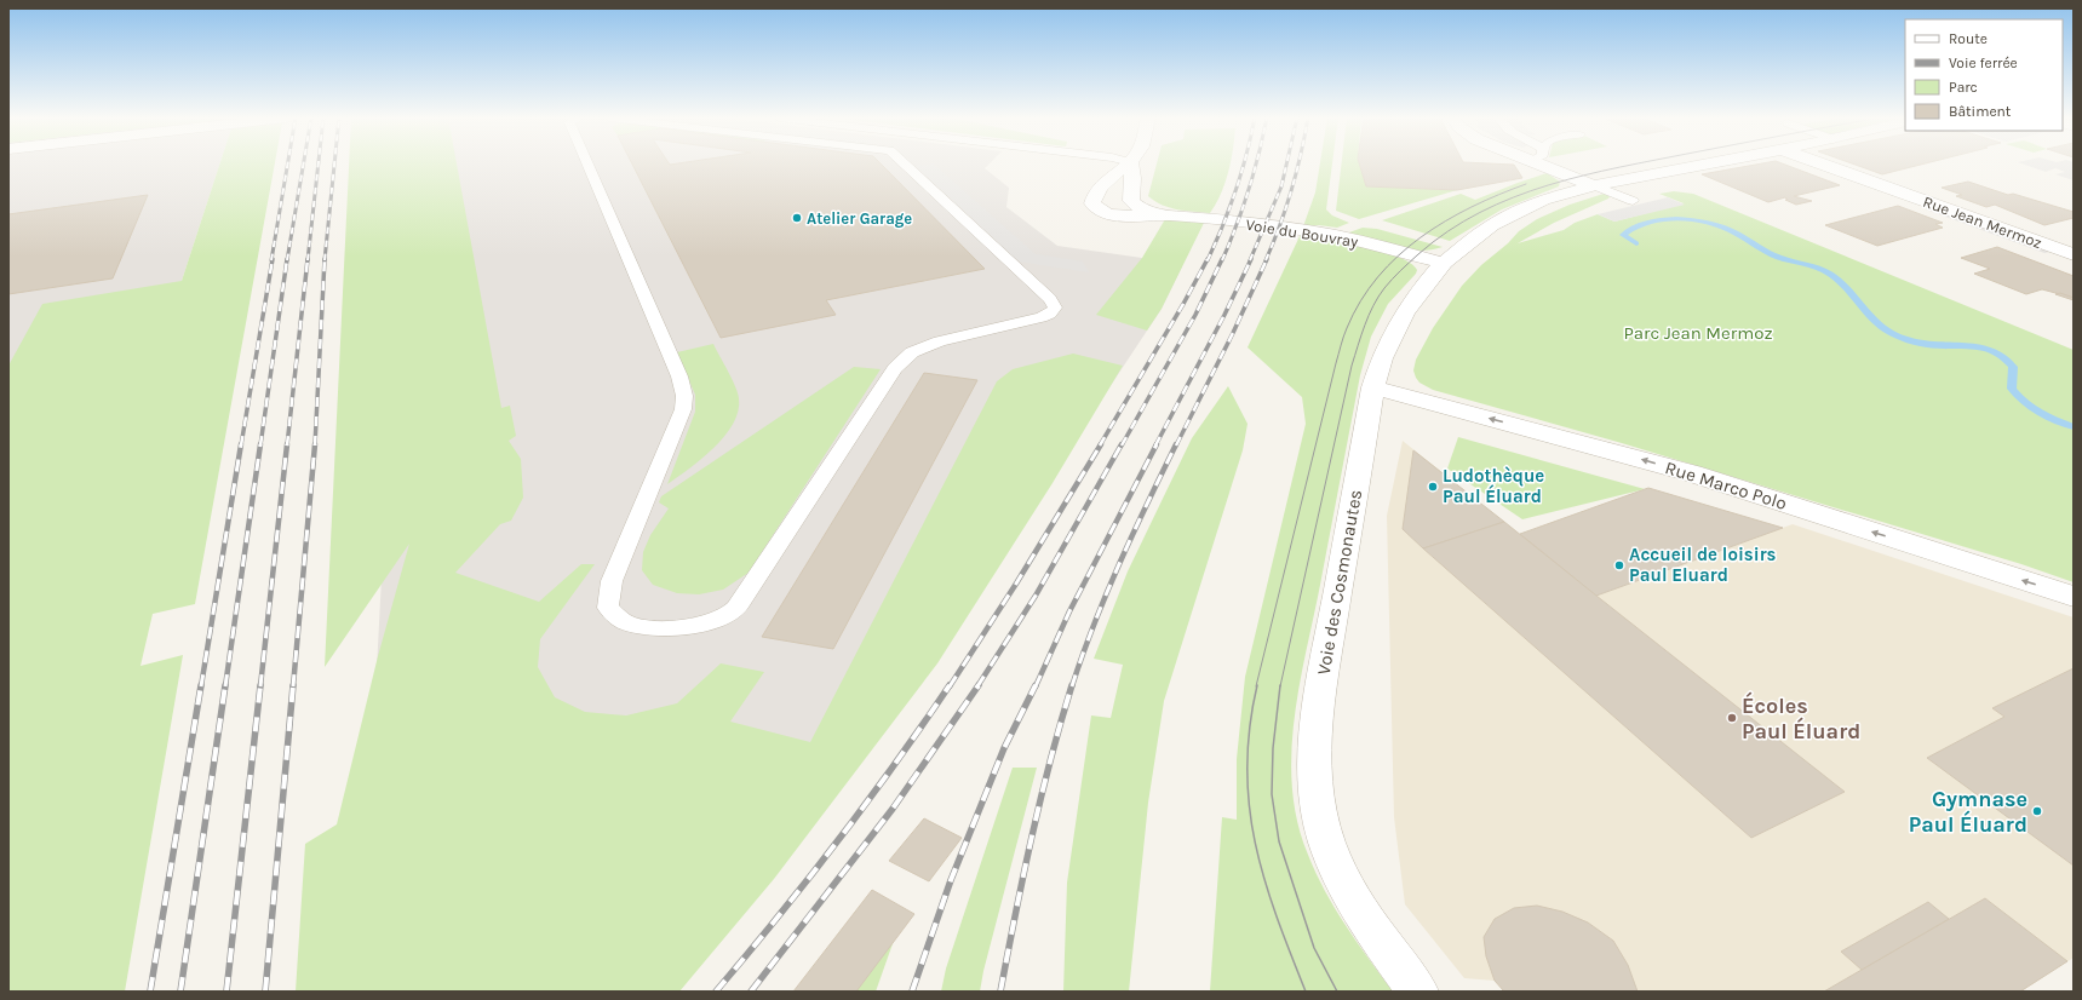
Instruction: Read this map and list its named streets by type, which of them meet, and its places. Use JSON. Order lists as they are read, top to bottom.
{
  "streets": {
    "street": [
      "Rue Jean Mermoz",
      "Voie du Bouvray",
      "Rue Marco Polo",
      "Voie des Cosmonautes"
    ]
  },
  "crossings": [
    ["Voie du Bouvray", "Voie des Cosmonautes"],
    ["Rue Marco Polo", "Voie des Cosmonautes"]
  ],
  "one_way": ["Rue Marco Polo"],
  "parks": ["Parc Jean Mermoz"],
  "places": [
    "Atelier Garage",
    "Ludothèque Paul Éluard",
    "Accueil de loisirs Paul Eluard",
    "Écoles Paul Éluard",
    "Gymnase Paul Éluard"
  ],
  "legend": [
    "Route",
    "Voie ferrée",
    "Parc",
    "Bâtiment"
  ]
}
